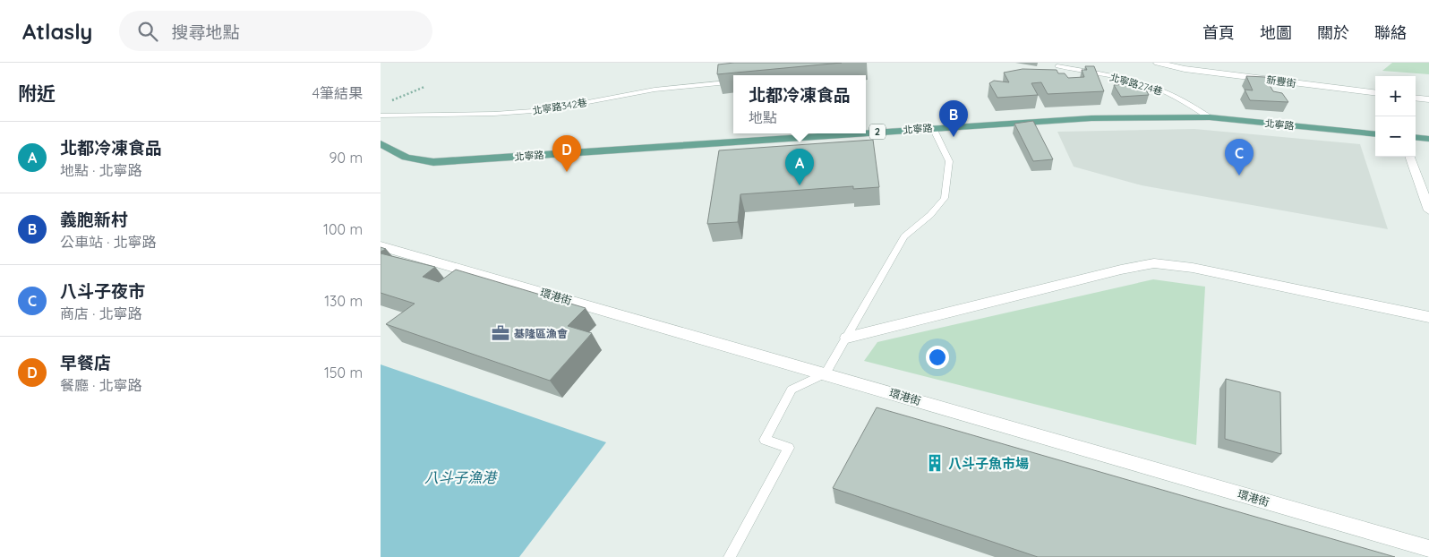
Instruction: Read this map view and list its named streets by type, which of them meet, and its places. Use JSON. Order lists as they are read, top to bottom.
{
  "streets": {
    "main road": ["北寧路", "2"],
    "street": ["新豐街", "環港街"],
    "lane": ["北寧路274巷", "北寧路342巷"]
  },
  "crossings": [
    ["北寧路274巷", "北寧路"]
  ],
  "water": ["八斗子漁港"],
  "places": {
    "office": ["基隆區漁會"],
    "building": ["八斗子魚市場"]
  },
  "page": {
    "header": "Atlasly",
    "search": "搜尋地點",
    "nav": [
      "首頁",
      "地圖",
      "關於",
      "聯絡"
    ],
    "heading": ["附近", "4筆結果"],
    "popup": ["北都冷凍食品", "地點"],
    "map_buttons": ["+", "−"],
    "pins": [
      "B",
      "D",
      "C",
      "A"
    ],
    "list": [
      {
        "mark": "A",
        "name": "北都冷凍食品",
        "note": "地點 · 北寧路",
        "value": "90 m"
      },
      {
        "mark": "B",
        "name": "義胞新村",
        "note": "公車站 · 北寧路",
        "value": "100 m"
      },
      {
        "mark": "C",
        "name": "八斗子夜市",
        "note": "商店 · 北寧路",
        "value": "130 m"
      },
      {
        "mark": "D",
        "name": "早餐店",
        "note": "餐廳 · 北寧路",
        "value": "150 m"
      }
    ]
  }
}
